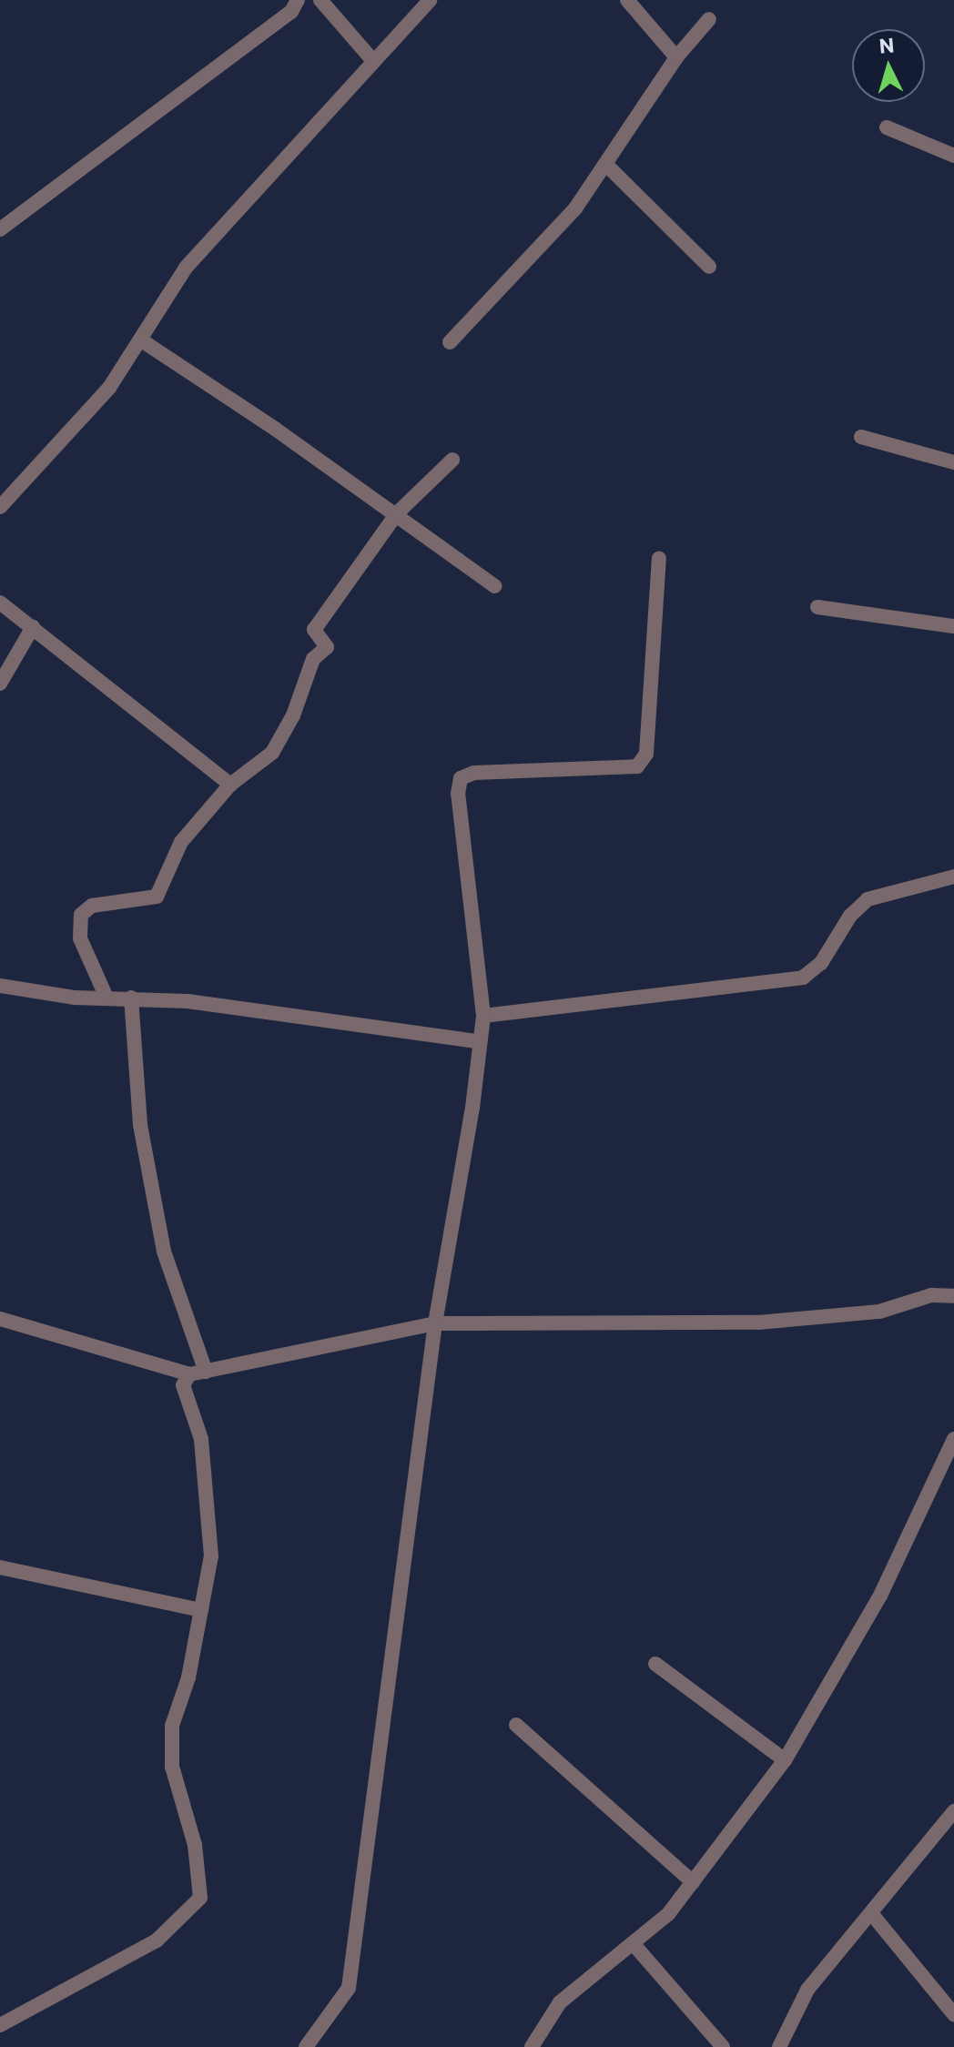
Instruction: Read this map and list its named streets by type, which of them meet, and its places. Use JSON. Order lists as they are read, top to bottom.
{
  "north": "top"
}
